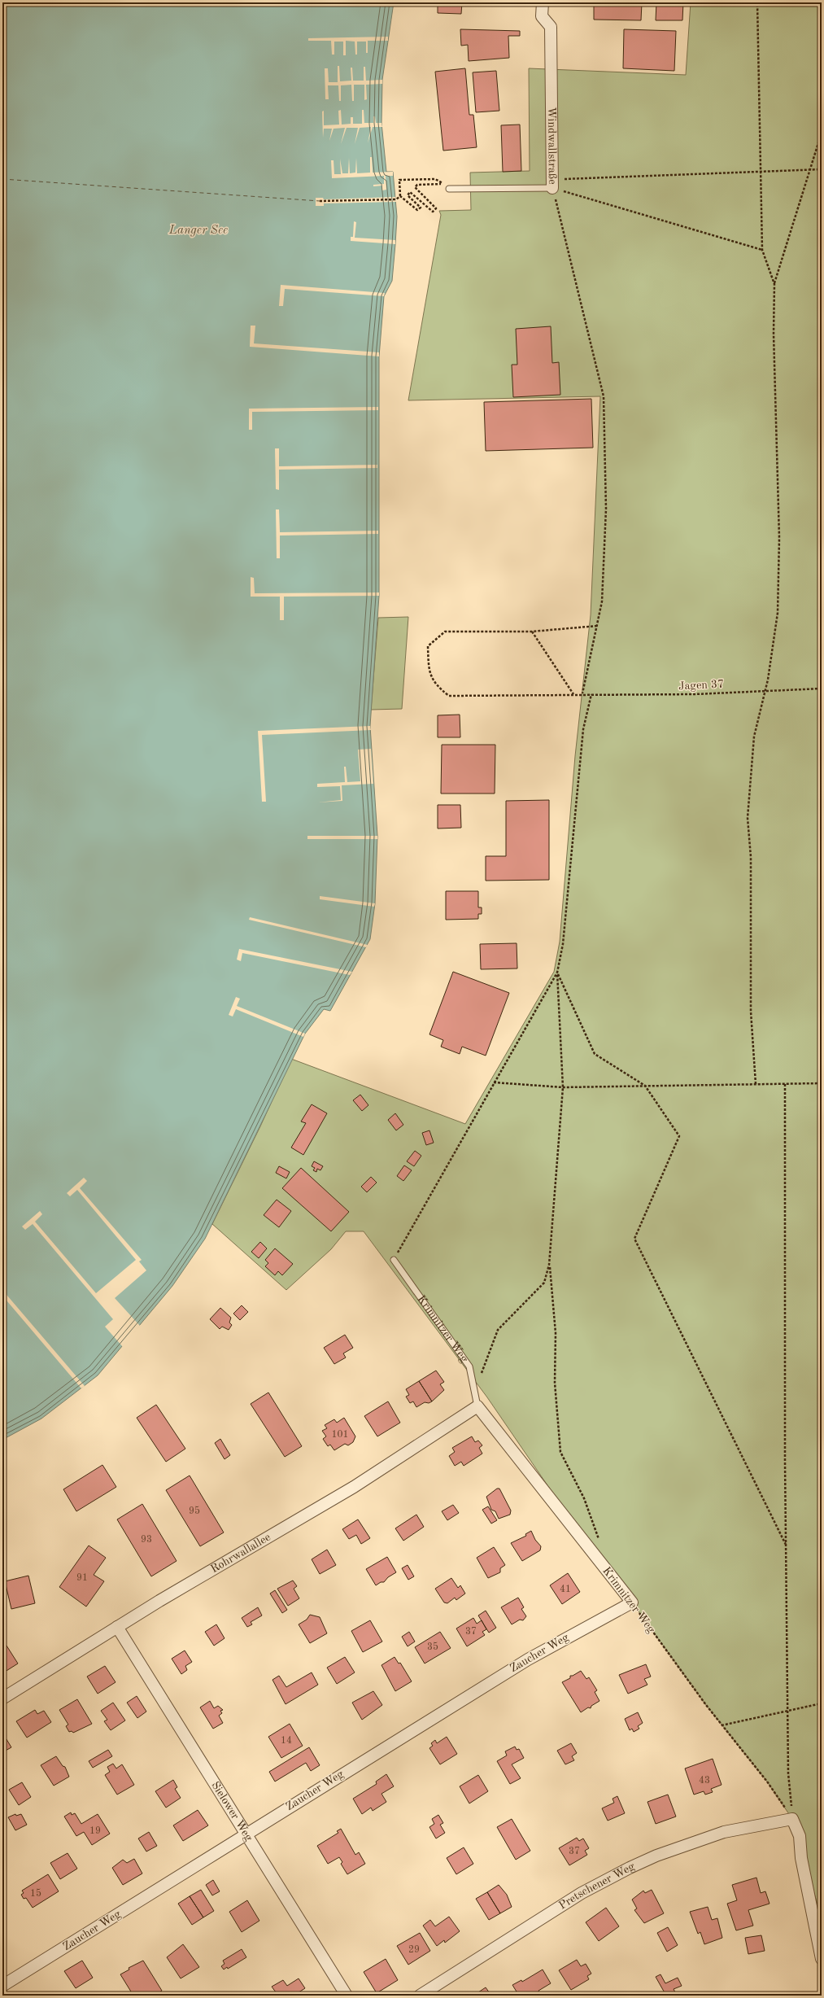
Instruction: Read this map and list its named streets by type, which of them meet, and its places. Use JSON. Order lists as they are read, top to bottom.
{
  "streets": {
    "street": [
      "Windwallstraße",
      "Krimnitzer Weg",
      "Rohrwallallee",
      "Zaucher Weg",
      "Sielower Weg",
      "Pretschener Weg"
    ],
    "path": ["Jagen 37"]
  },
  "crossings": [
    ["Krimnitzer Weg", "Rohrwallallee"],
    ["Krimnitzer Weg", "Zaucher Weg"],
    ["Krimnitzer Weg", "Pretschener Weg"],
    ["Rohrwallallee", "Sielower Weg"],
    ["Zaucher Weg", "Sielower Weg"]
  ],
  "water": ["Langer See"],
  "house_numbers": [
    "101",
    "95",
    "93",
    "91",
    "41",
    "37",
    "35",
    "14",
    "43",
    "19",
    "37",
    "15",
    "29"
  ]
}
